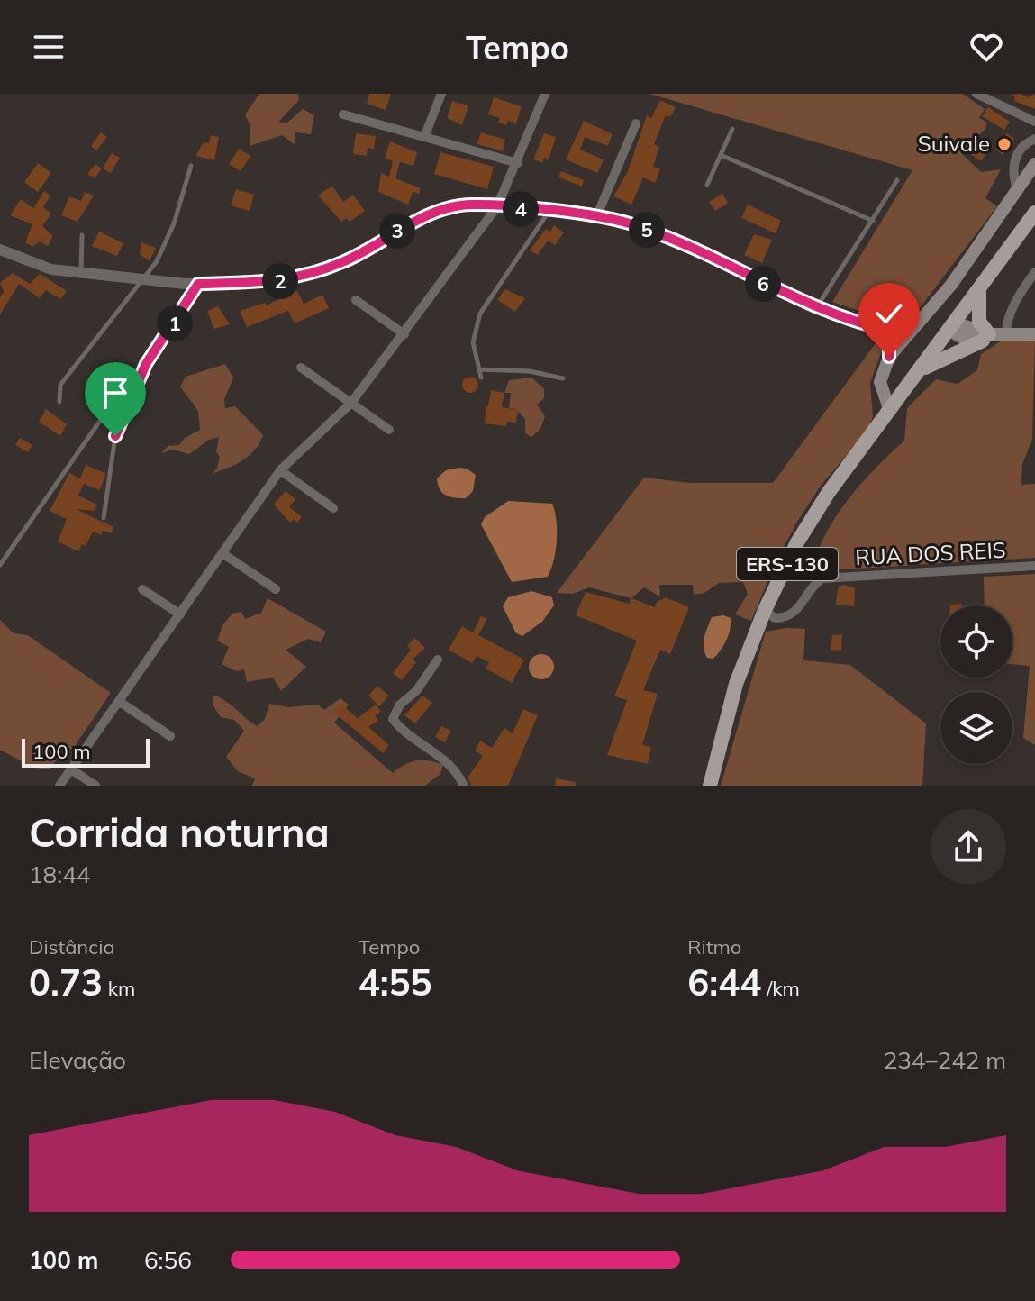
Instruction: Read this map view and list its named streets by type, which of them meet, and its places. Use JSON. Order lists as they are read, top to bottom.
{
  "streets": {
    "main road": ["ERS-130"],
    "street": ["RUA DOS REIS"]
  },
  "crossings": [
    ["RUA DOS REIS", "ERS-130"]
  ],
  "places": ["Suivale"],
  "scale_bar": "100 m",
  "page": {
    "header": "Tempo",
    "pins": [
      "4",
      "5",
      "3",
      "2",
      "6",
      "1"
    ],
    "scale": "100 m",
    "heading": ["Corrida noturna", "18:44"],
    "stats": [
      ["Distância", "0.73 km"],
      ["Tempo", "4:55"],
      ["Ritmo", "6:44 /km"]
    ],
    "chart": ["Elevação", "234–242 m"],
    "list": [
      {
        "name": "100 m",
        "note": "6:56"
      }
    ]
  }
}
